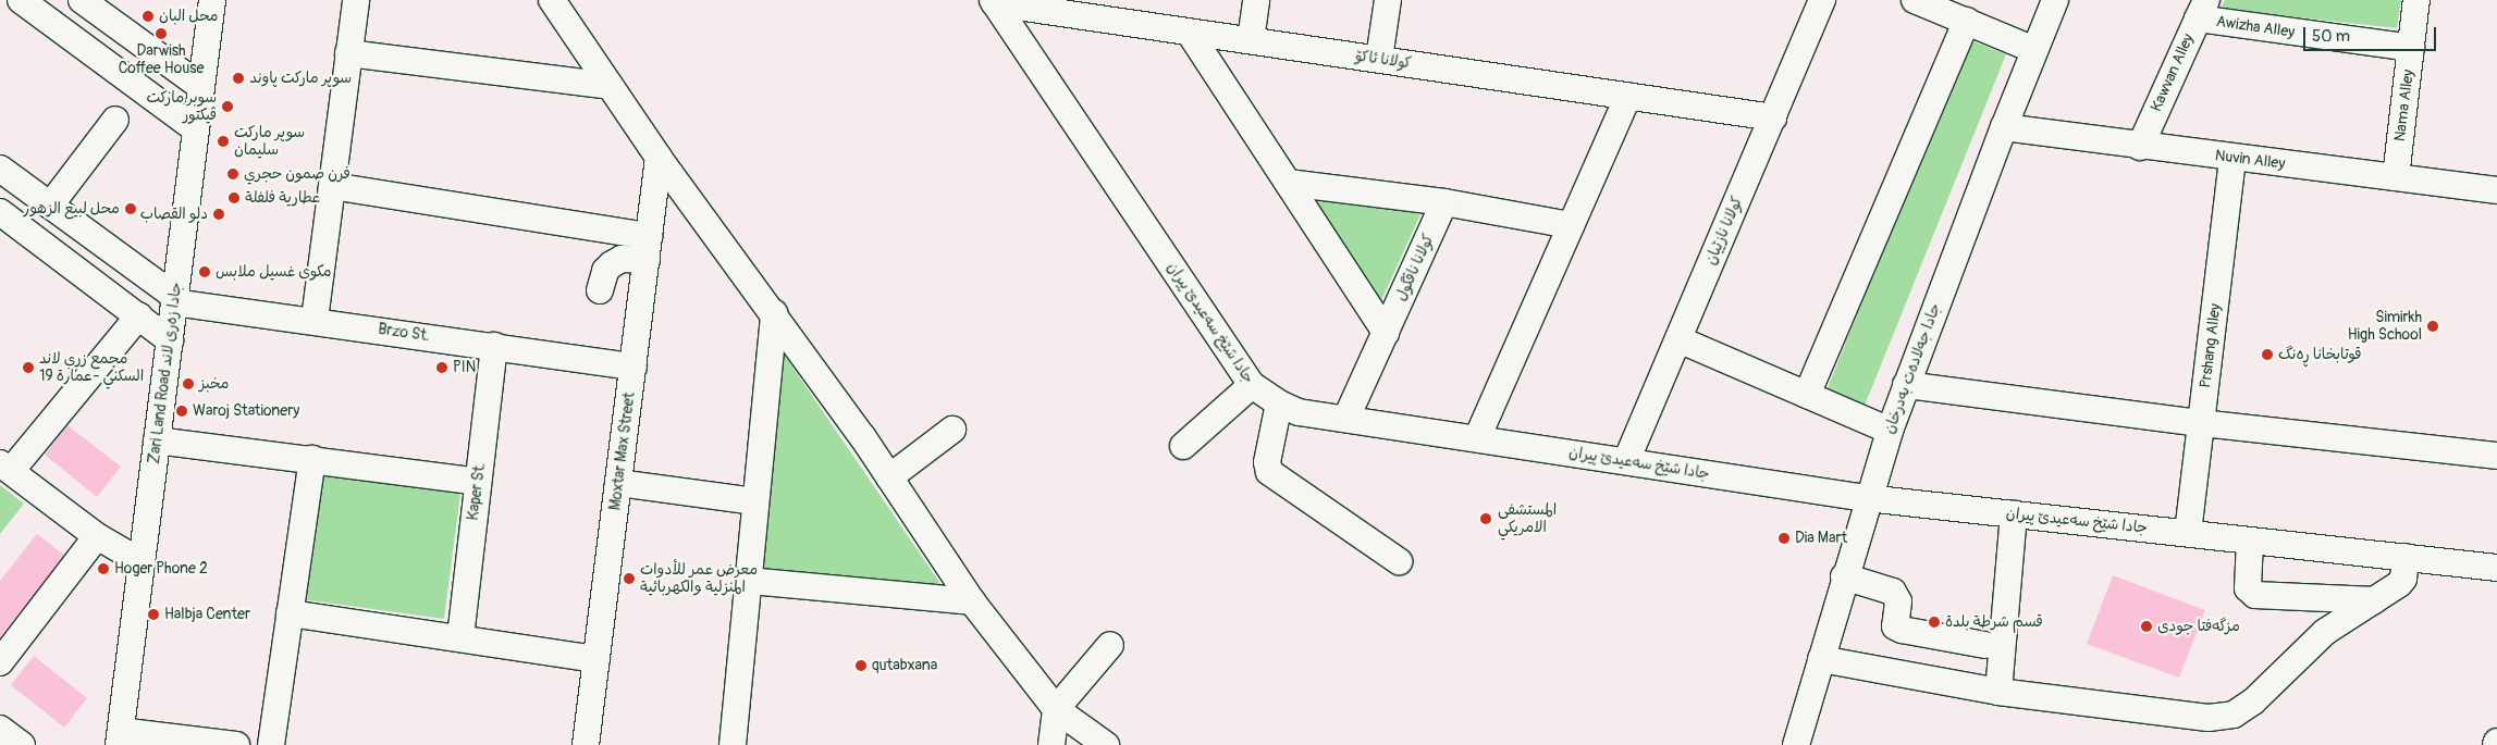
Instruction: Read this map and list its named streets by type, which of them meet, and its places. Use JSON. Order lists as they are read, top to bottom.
{
  "streets": {
    "street": [
      "Awizha Alley",
      "کولانا ئاکۆ",
      "Kawvan Alley",
      "Nama Alley",
      "Nuvin Alley",
      "کولانا نازێیان",
      "کولانا ناڤگول",
      "جادا شێخ سەعیدێ پیران",
      "Brzo St.",
      "Prshang Alley",
      "جادا جەلادەت بەدرخان",
      "Zari Land Road جادا زەری لاند",
      "Moxtar Max Street",
      "Kaper St."
    ]
  },
  "crossings": [
    ["Awizha Alley", "Kawvan Alley"],
    ["Awizha Alley", "Nama Alley"],
    ["کولانا ئاکۆ", "کولانا نازێیان"],
    ["کولانا ئاکۆ", "جادا شێخ سەعیدێ پیران"],
    ["Kawvan Alley", "Nuvin Alley"],
    ["Nama Alley", "Nuvin Alley"],
    ["Nuvin Alley", "Prshang Alley"],
    ["Nuvin Alley", "جادا جەلادەت بەدرخان"],
    ["کولانا نازێیان", "جادا شێخ سەعیدێ پیران"],
    ["کولانا ناڤگول", "جادا شێخ سەعیدێ پیران"],
    ["جادا شێخ سەعیدێ پیران", "Prshang Alley"],
    ["جادا شێخ سەعیدێ پیران", "جادا جەلادەت بەدرخان"],
    ["Brzo St.", "Zari Land Road جادا زەری لاند"],
    ["Brzo St.", "Moxtar Max Street"],
    ["Brzo St.", "Kaper St."]
  ],
  "places": [
    "محل البان",
    "Darwish Coffee House",
    "سوپر ماركت پاوند",
    "سوبر ماركت ڤيكتور",
    "سوپر ماركت سليمان",
    "فرن صمون حجري",
    "عطارية فلفلة",
    "محل لبيع الزهور",
    "دلو القصاب",
    "مكوى غسيل ملابس",
    "Simirkh High School",
    "قوتابخانا ڕەنگ",
    "مجمع زري لاند السكني -عمارة 19",
    "PIN",
    "مخبز",
    "Waroj Stationery",
    "المستشفى الامريكي",
    "Dia Mart",
    "Hoger Phone 2",
    "معرض عمر للأدوات المنزلية والكهربائية",
    "Halbja Center",
    "قسم شرطة بلدة",
    "مزگەفتا جودی",
    "qutabxana"
  ],
  "scale_bar": "50 m"
}
